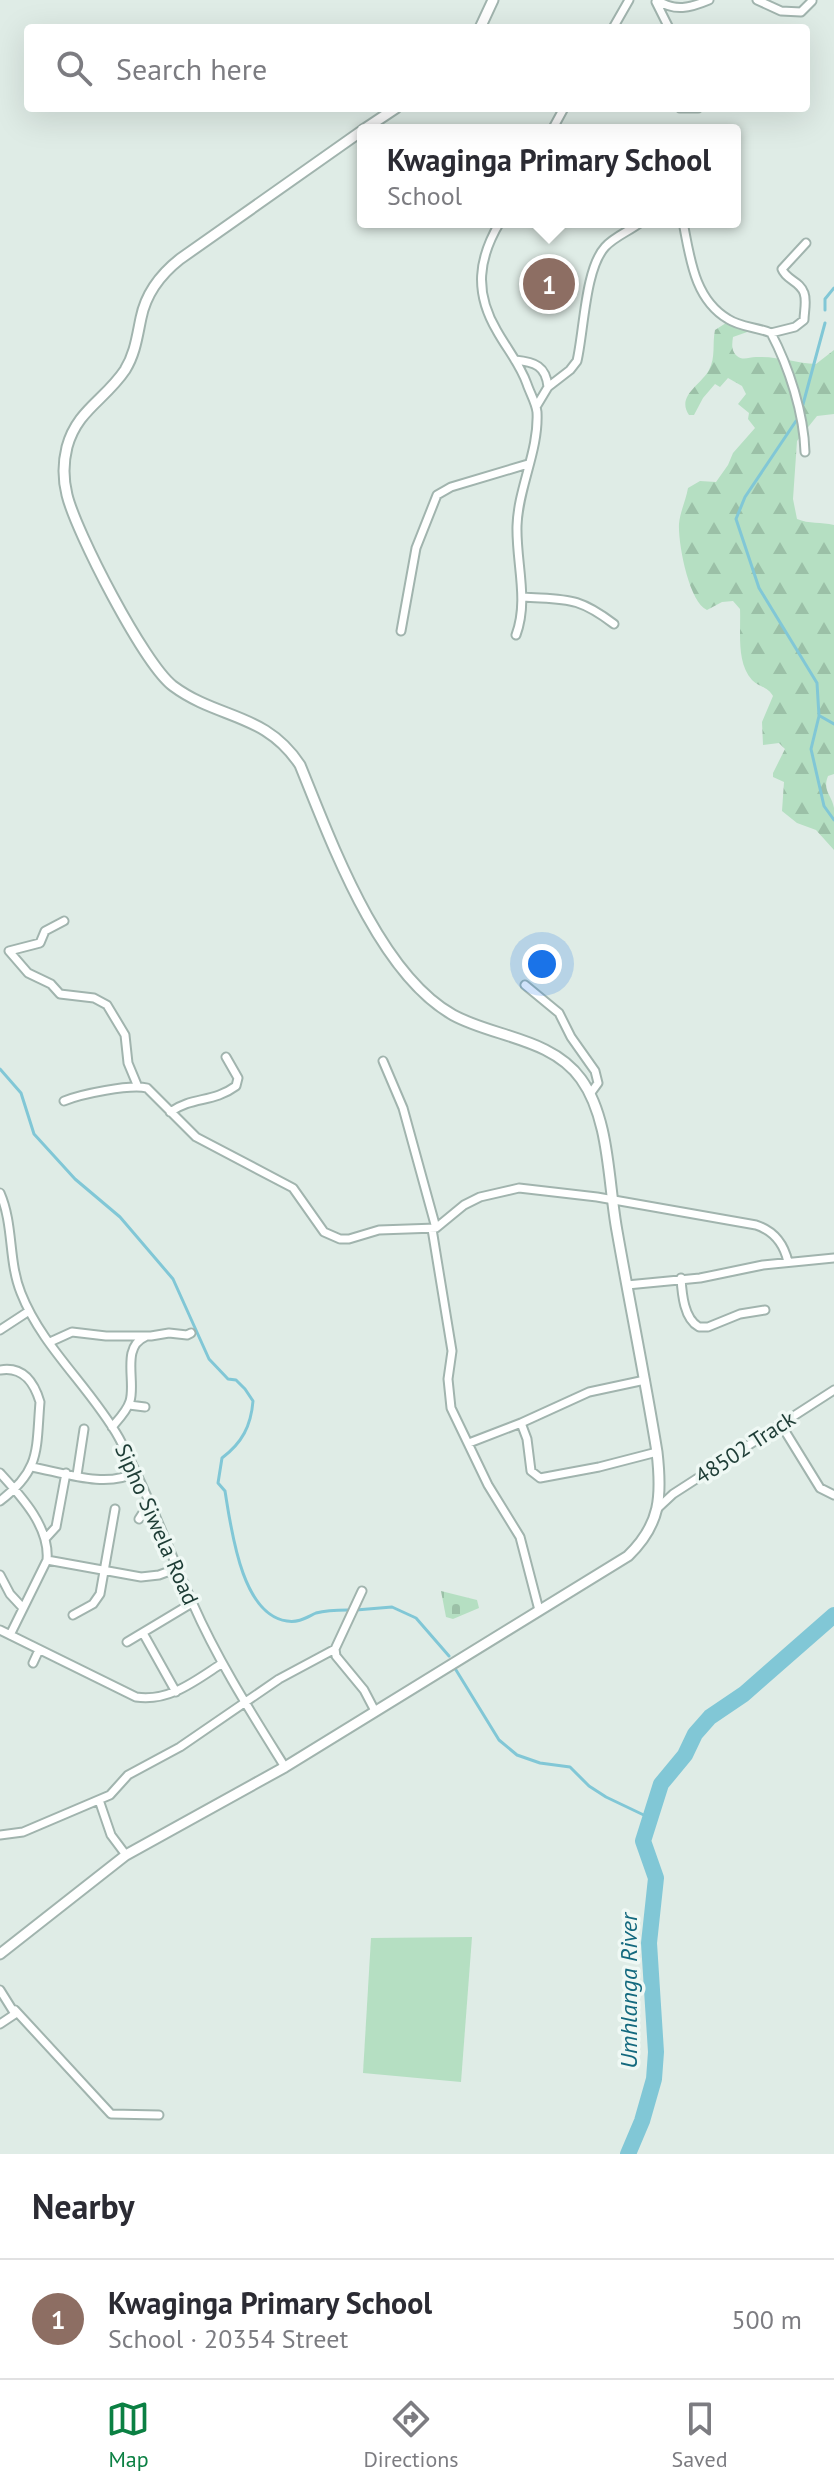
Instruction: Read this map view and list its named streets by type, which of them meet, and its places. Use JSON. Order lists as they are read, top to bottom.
{
  "streets": {
    "street": ["48502 Track", "Sipho Siwela Road"]
  },
  "water": ["Umhlanga River"],
  "page": {
    "search": "Search here",
    "popup": ["Kwaginga Primary School", "School"],
    "pins": "1",
    "heading": "Nearby",
    "list": [
      {
        "mark": "1",
        "name": "Kwaginga Primary School",
        "note": "School · 20354 Street",
        "value": "500 m"
      }
    ],
    "nav": ["Map", "Directions", "Saved"]
  }
}
